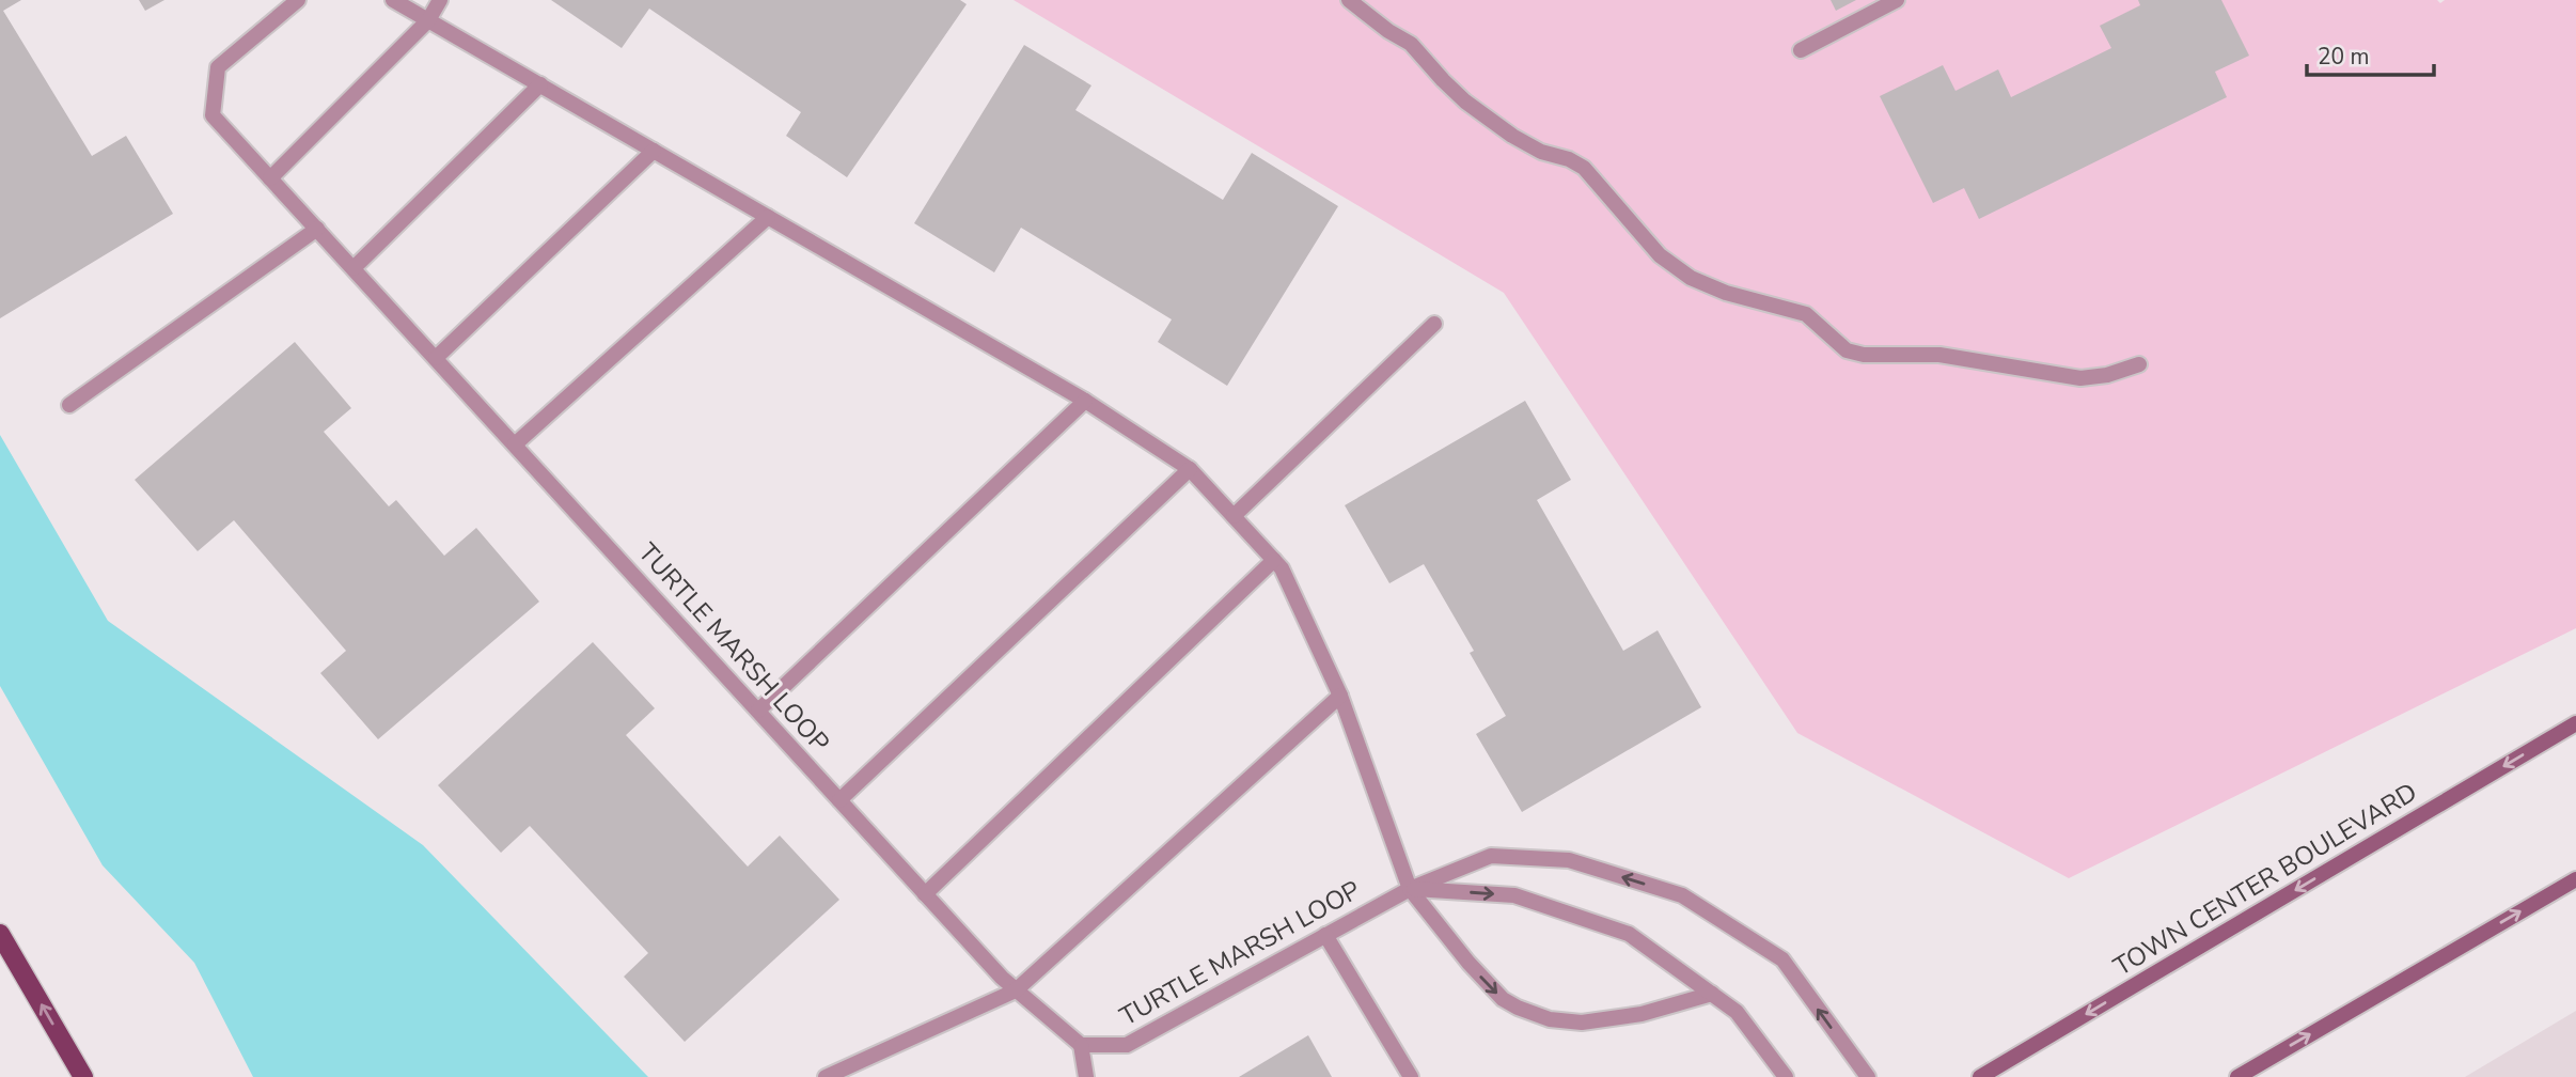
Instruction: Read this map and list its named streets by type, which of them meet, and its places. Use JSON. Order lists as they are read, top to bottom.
{
  "streets": {
    "main road": ["TOWN CENTER BOULEVARD"],
    "lane": ["TURTLE MARSH LOOP"]
  },
  "scale_bar": "20 m"
}
